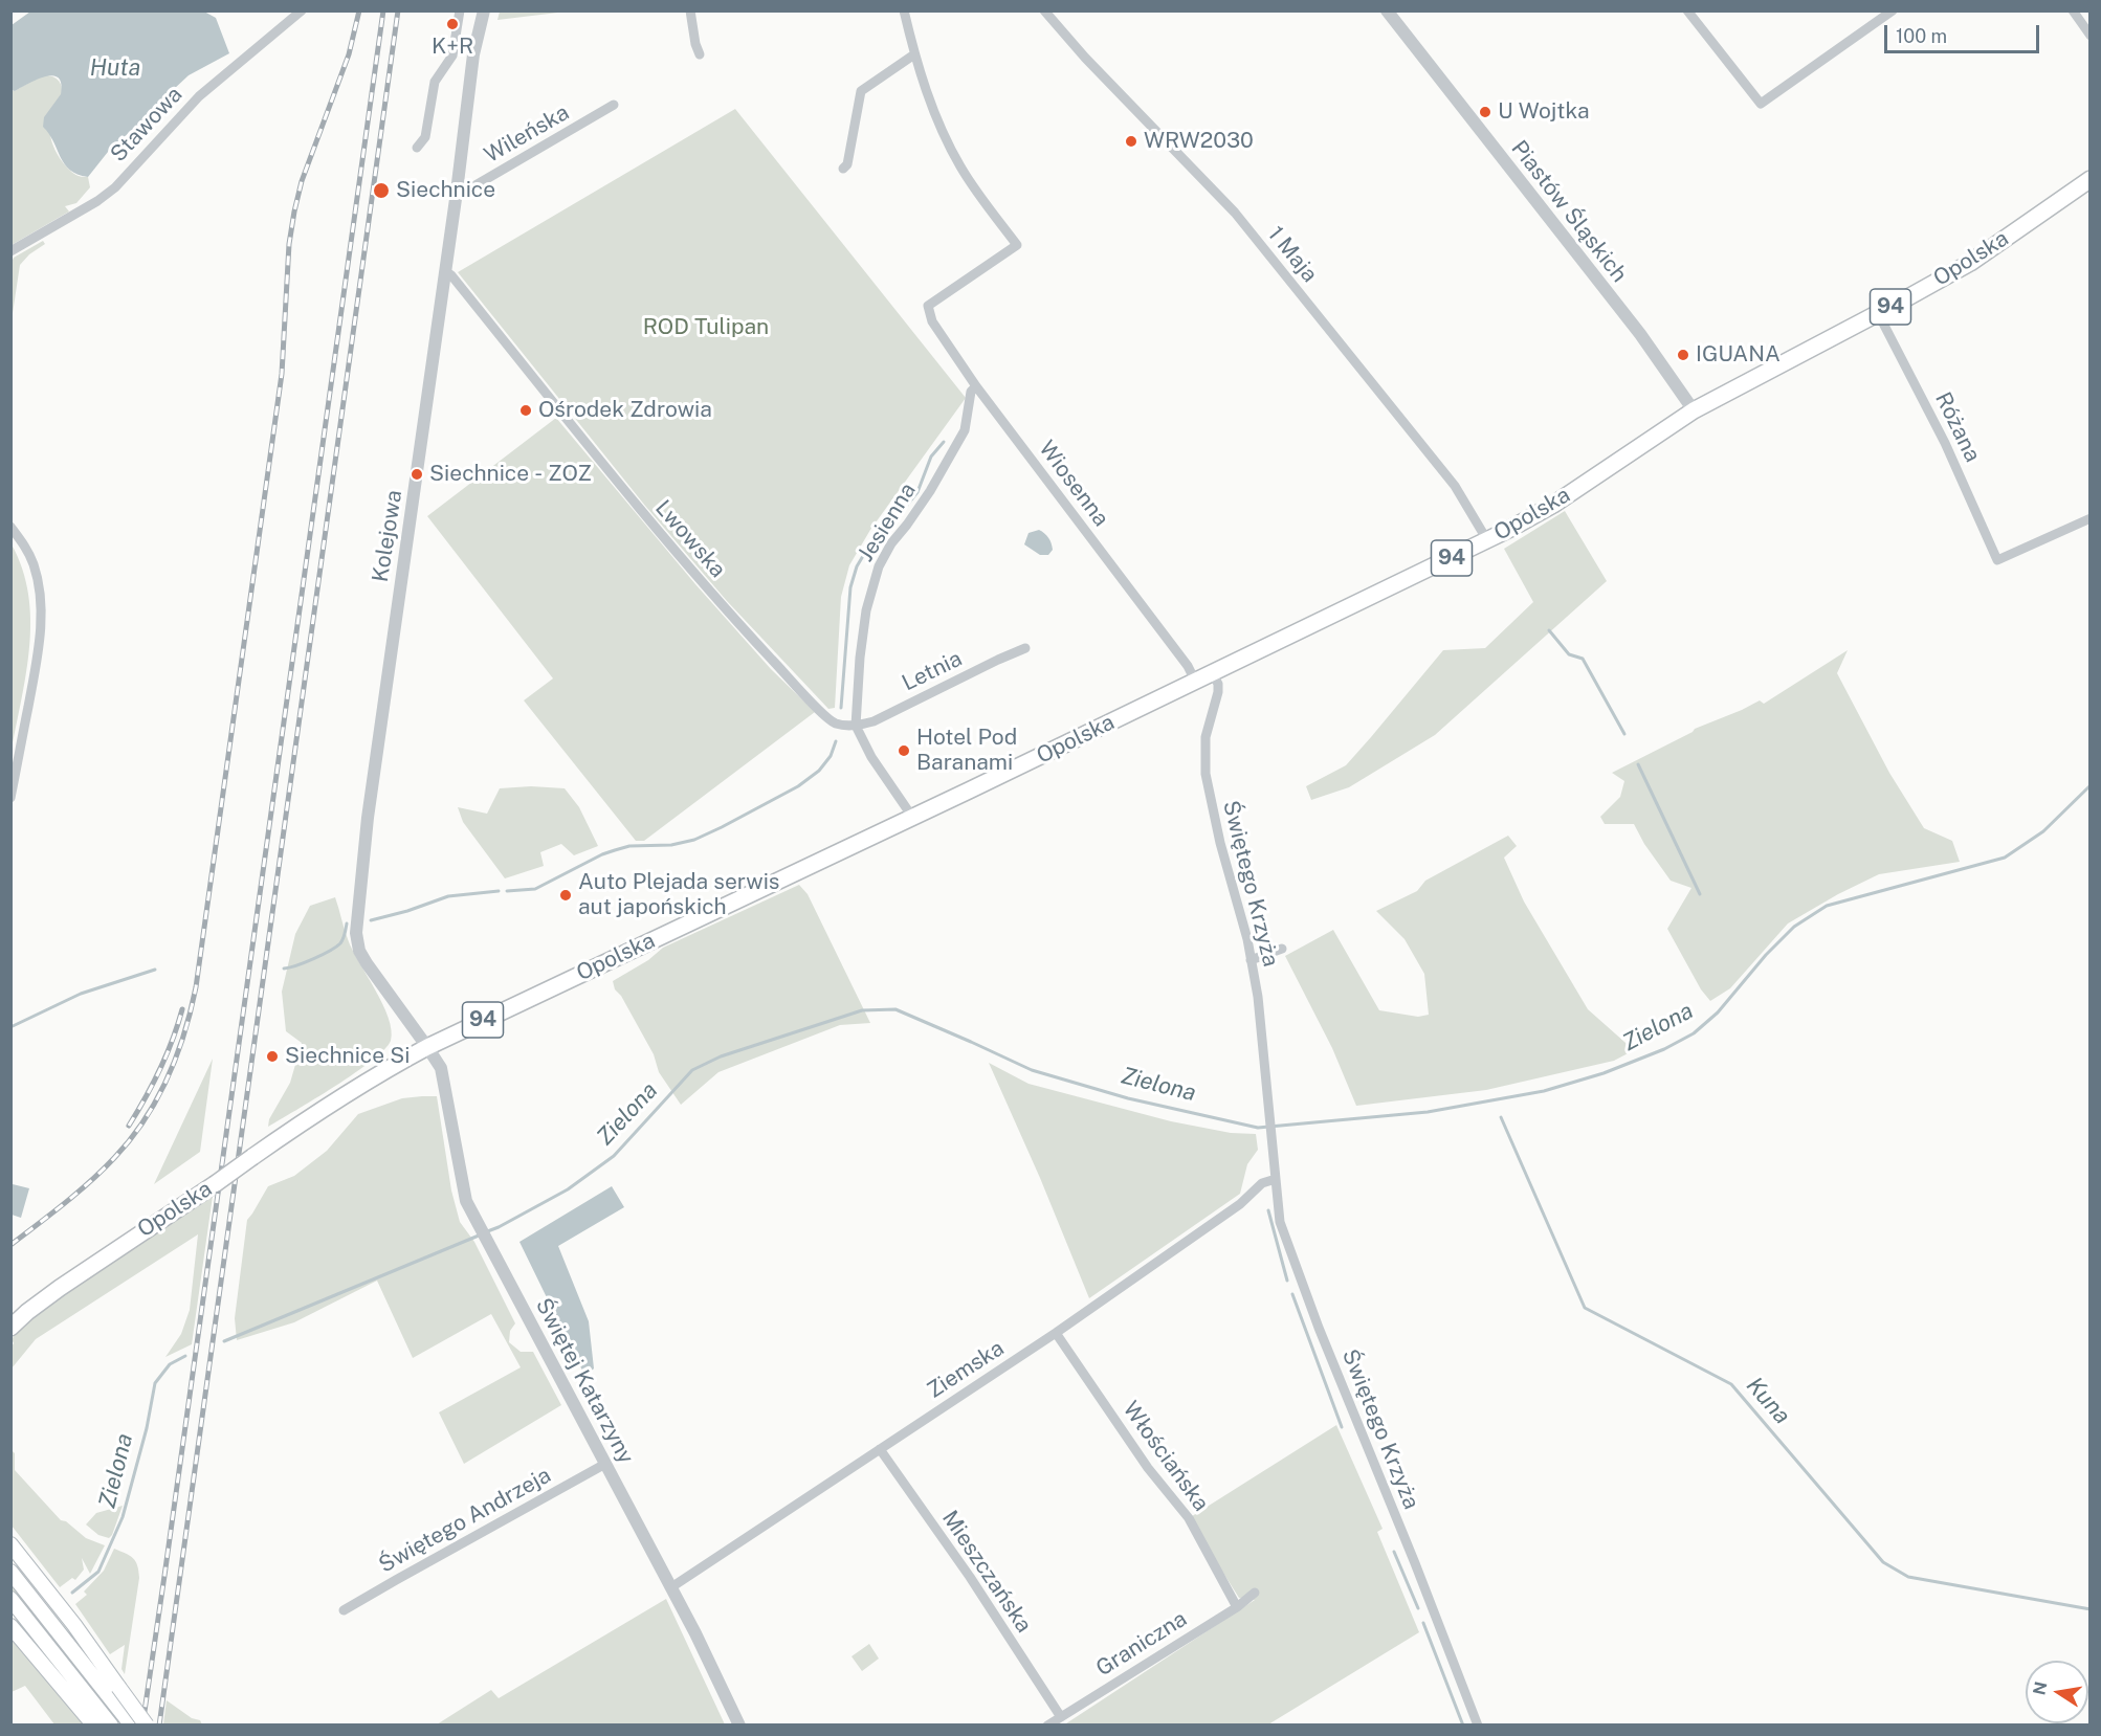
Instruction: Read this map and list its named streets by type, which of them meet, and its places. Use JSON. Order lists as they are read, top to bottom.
{
  "streets": {
    "main road": ["Opolska", "94"],
    "street": [
      "Stawowa",
      "Wileńska",
      "Piastów Śląskich",
      "1 Maja",
      "Różana",
      "Wiosenna",
      "Jesienna",
      "Kolejowa",
      "Lwowska",
      "Letnia",
      "Świętego Krzyża",
      "Ziemska",
      "Świętej Katarzyny",
      "Włościańska",
      "Świętego Andrzeja",
      "Mieszczańska",
      "Graniczna"
    ]
  },
  "crossings": [
    ["Wileńska", "Kolejowa"],
    ["Piastów Śląskich", "Opolska"],
    ["1 Maja", "Opolska"],
    ["Opolska", "Różana"],
    ["Opolska", "Wiosenna"],
    ["Opolska", "Kolejowa"],
    ["Opolska", "Świętego Krzyża"],
    ["Opolska", "Świętej Katarzyny"],
    ["Wiosenna", "Jesienna"],
    ["Jesienna", "Lwowska"],
    ["Jesienna", "Letnia"],
    ["Kolejowa", "Lwowska"],
    ["Kolejowa", "Świętej Katarzyny"],
    ["Lwowska", "Letnia"],
    ["Świętego Krzyża", "Ziemska"],
    ["Ziemska", "Świętej Katarzyny"],
    ["Ziemska", "Włościańska"],
    ["Ziemska", "Mieszczańska"],
    ["Świętej Katarzyny", "Świętego Andrzeja"],
    ["Włościańska", "Graniczna"],
    ["Mieszczańska", "Graniczna"]
  ],
  "water": ["Huta", "Zielona", "Kuna"],
  "parks": ["ROD Tulipan"],
  "places": [
    "K+R",
    "U Wojtka",
    "WRW2030",
    "Siechnice",
    "IGUANA",
    "Ośrodek Zdrowia",
    "Siechnice - ZOZ",
    "Hotel Pod Baranami",
    "Auto Plejada serwis aut japońskich",
    "Siechnice Si"
  ],
  "scale_bar": "100 m",
  "north": "left"
}
